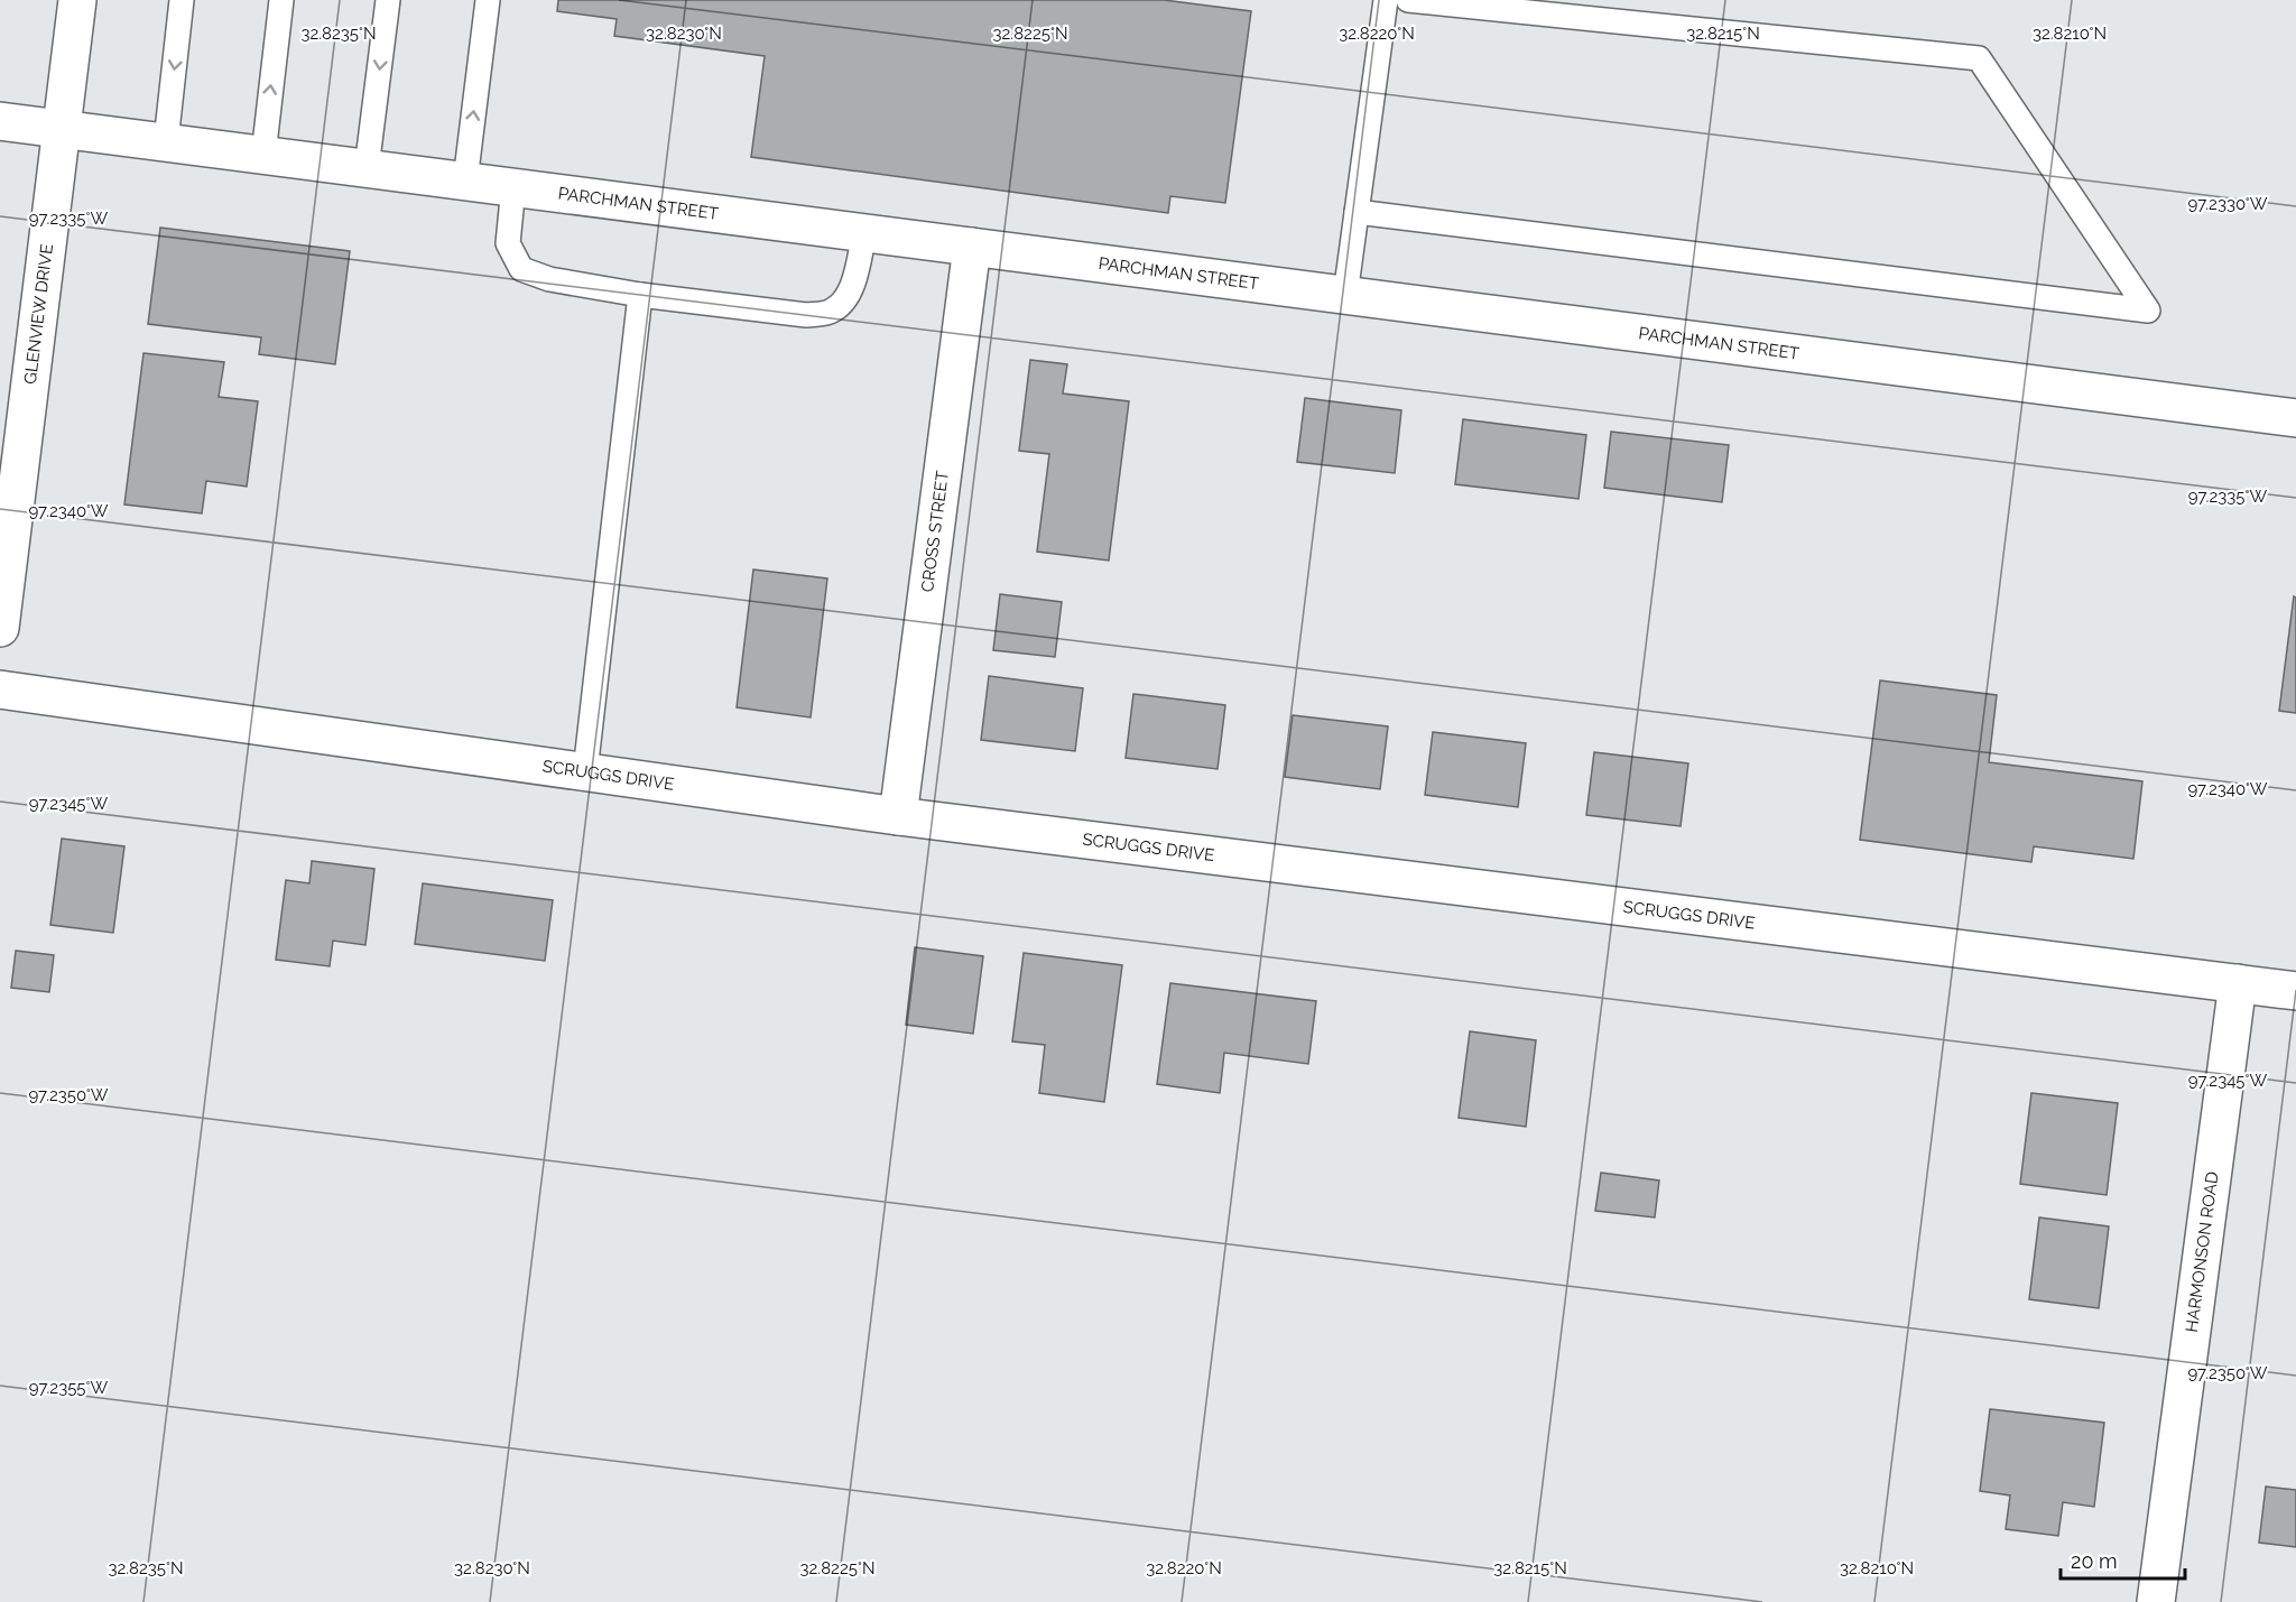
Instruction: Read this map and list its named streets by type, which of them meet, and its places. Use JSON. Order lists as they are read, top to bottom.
{
  "streets": {
    "street": [
      "PARCHMAN STREET",
      "GLENVIEW DRIVE",
      "CROSS STREET",
      "SCRUGGS DRIVE",
      "HARMONSON ROAD"
    ]
  },
  "crossings": [
    ["PARCHMAN STREET", "GLENVIEW DRIVE"],
    ["PARCHMAN STREET", "CROSS STREET"],
    ["CROSS STREET", "SCRUGGS DRIVE"],
    ["SCRUGGS DRIVE", "HARMONSON ROAD"]
  ],
  "scale_bar": "20 m",
  "coordinates": [
    "32.8235°N",
    "32.8230°N",
    "32.8225°N",
    "32.8220°N",
    "32.8215°N",
    "32.8210°N",
    "97.2330°W",
    "97.2335°W",
    "97.2340°W",
    "97.2345°W",
    "97.2350°W",
    "97.2355°W"
  ]
}
